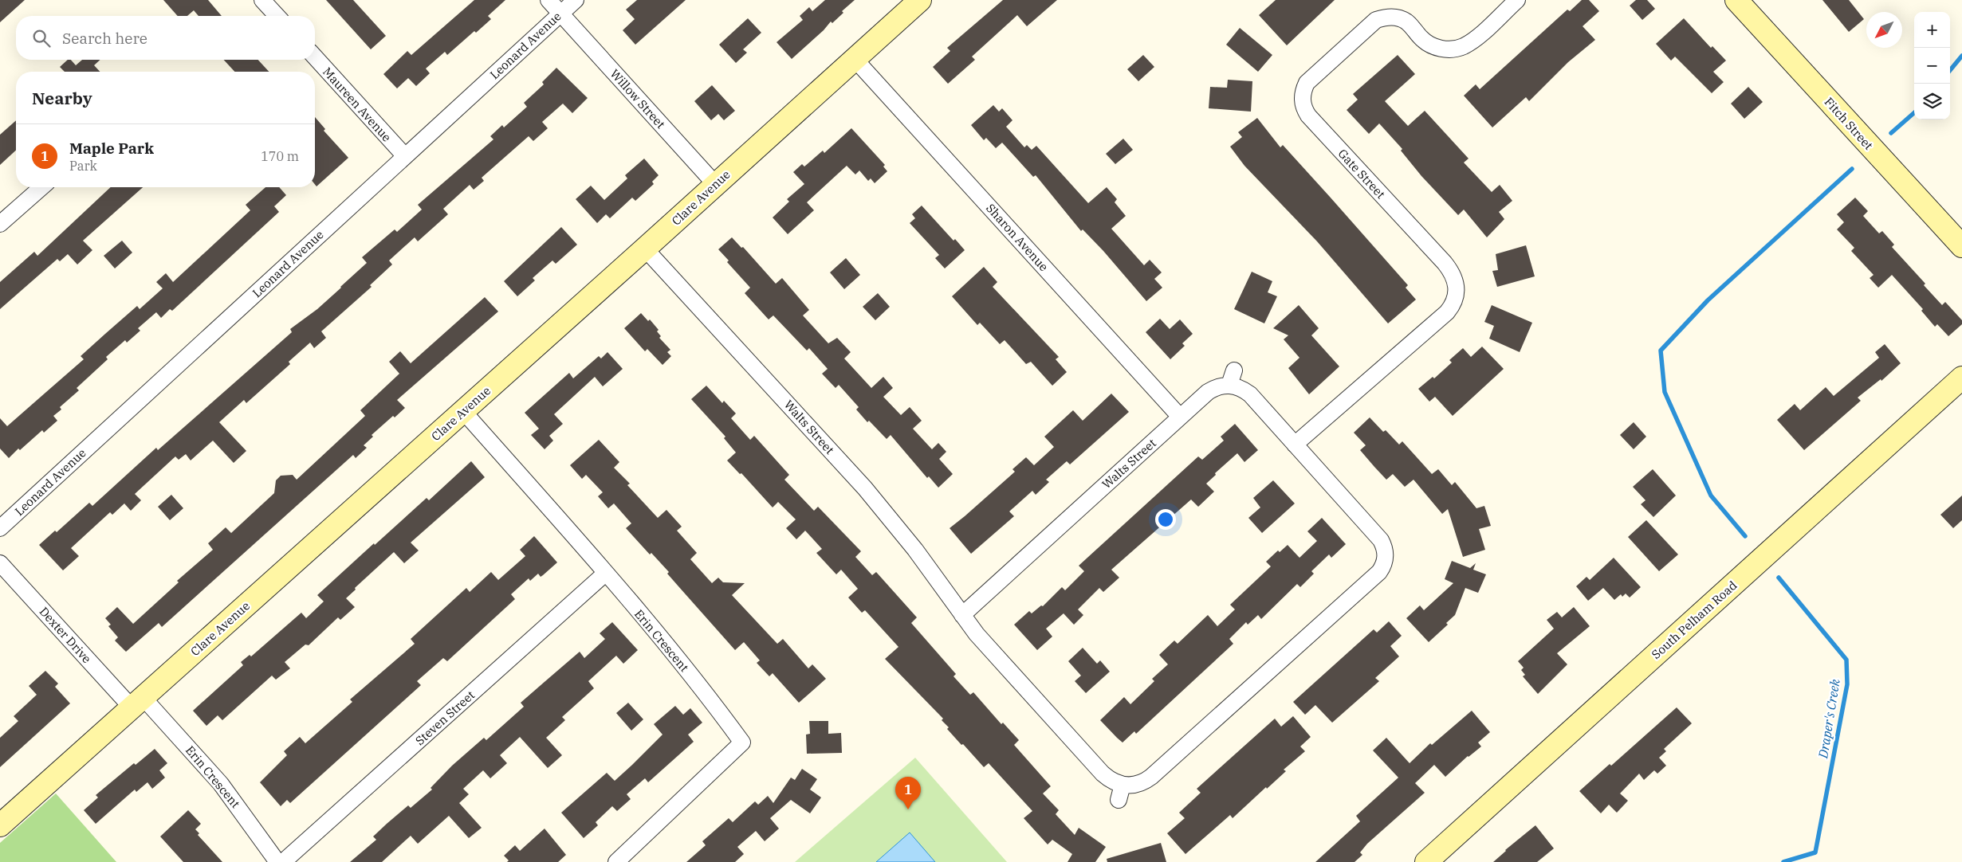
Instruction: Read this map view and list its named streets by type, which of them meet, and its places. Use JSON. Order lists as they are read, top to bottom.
{
  "streets": {
    "street": [
      "Leonard Avenue",
      "Willow Street",
      "Maureen Avenue",
      "Fitch Street",
      "Gate Street",
      "Clare Avenue",
      "Sharon Avenue",
      "Walts Street",
      "South Pelham Road",
      "Dexter Drive",
      "Erin Crescent",
      "Steven Street"
    ]
  },
  "crossings": [
    ["Leonard Avenue", "Willow Street"],
    ["Leonard Avenue", "Maureen Avenue"],
    ["Willow Street", "Clare Avenue"],
    ["Gate Street", "Walts Street"],
    ["Clare Avenue", "Sharon Avenue"],
    ["Clare Avenue", "Walts Street"],
    ["Clare Avenue", "Dexter Drive"],
    ["Clare Avenue", "Erin Crescent"],
    ["Sharon Avenue", "Walts Street"],
    ["Dexter Drive", "Erin Crescent"],
    ["Erin Crescent", "Steven Street"]
  ],
  "water": ["Draper's Creek"],
  "north": "bottom left",
  "page": {
    "map_buttons": ["+", "−"],
    "search": "Search here",
    "heading": "Nearby",
    "list": [
      {
        "mark": "1",
        "name": "Maple Park",
        "note": "Park",
        "value": "170 m"
      }
    ],
    "pins": "1"
  }
}
